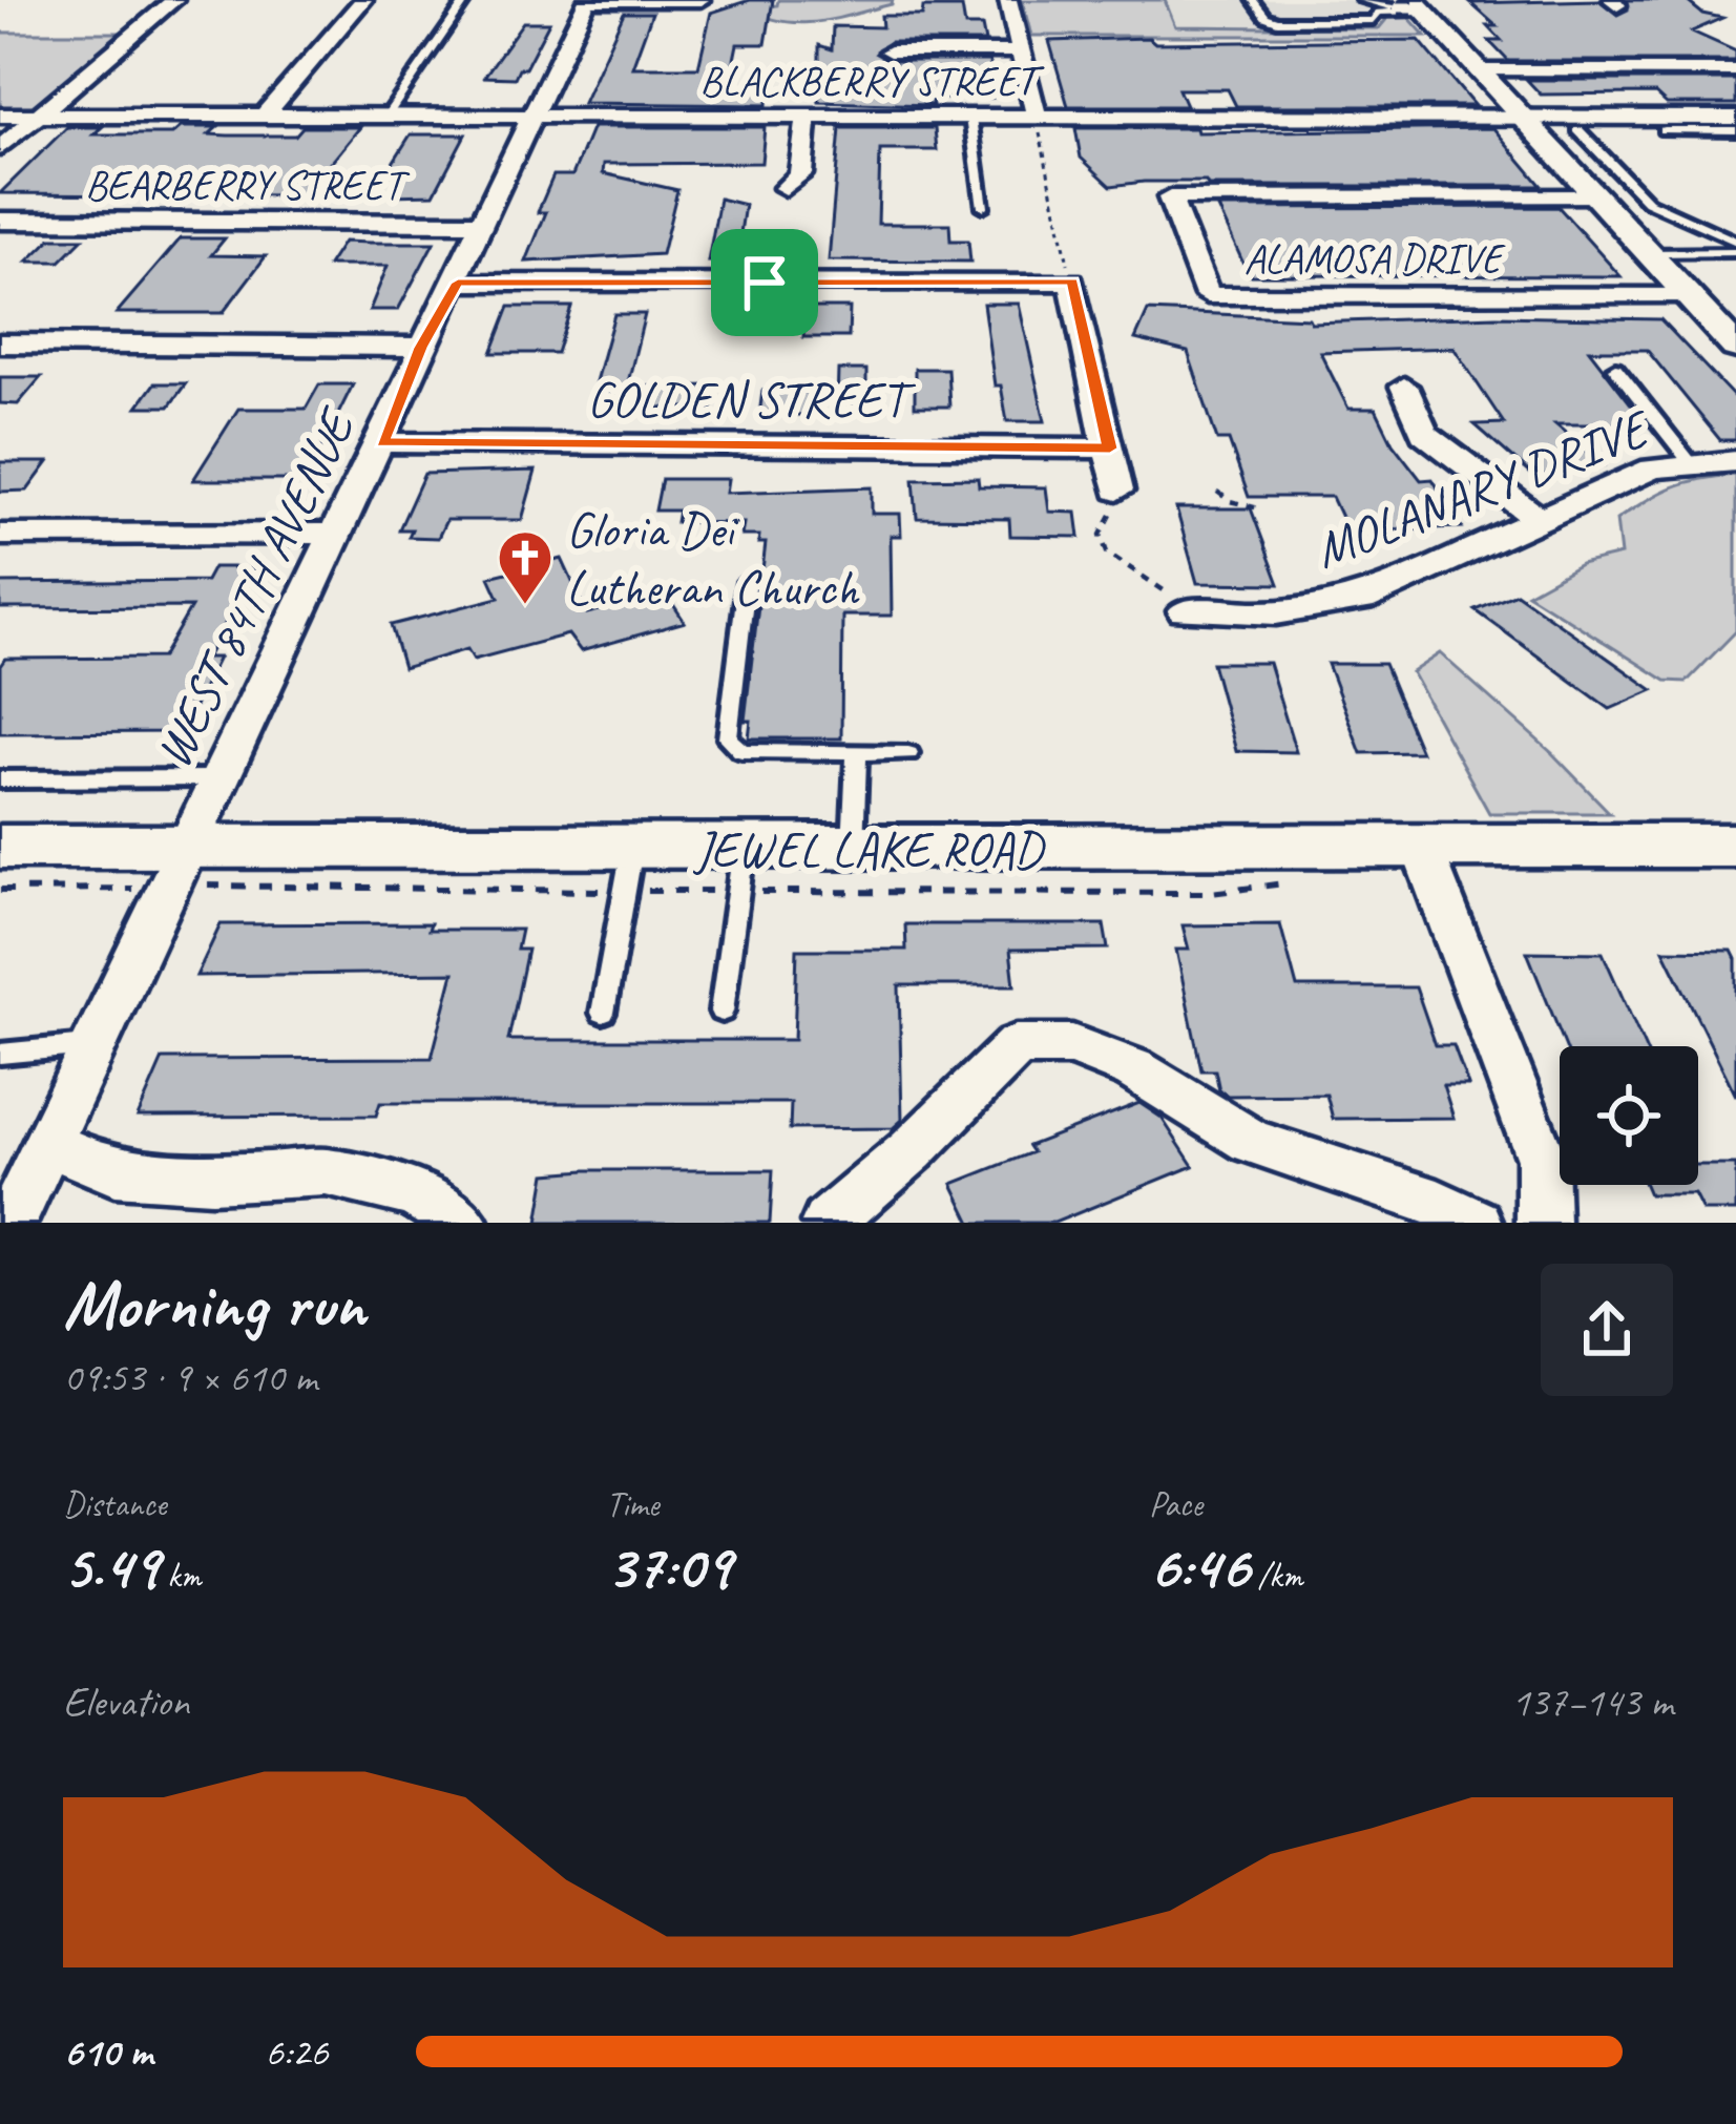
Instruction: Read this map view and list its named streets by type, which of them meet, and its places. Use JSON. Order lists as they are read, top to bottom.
{
  "streets": {
    "main road": ["JEWEL LAKE ROAD"],
    "street": [
      "BLACKBERRY STREET",
      "BEARBERRY STREET",
      "ALAMOSA DRIVE",
      "GOLDEN STREET",
      "MOLANARY DRIVE",
      "WEST 84TH AVENUE"
    ]
  },
  "crossings": [
    ["BLACKBERRY STREET", "WEST 84TH AVENUE"],
    ["BEARBERRY STREET", "WEST 84TH AVENUE"],
    ["GOLDEN STREET", "WEST 84TH AVENUE"],
    ["WEST 84TH AVENUE", "JEWEL LAKE ROAD"]
  ],
  "places": {
    "church": ["Gloria Dei Lutheran Church"]
  },
  "page": {
    "heading": ["Morning run", "09:53 · 9 × 610 m"],
    "stats": [
      ["Distance", "5.49 km"],
      ["Time", "37:09"],
      ["Pace", "6:46 /km"]
    ],
    "chart": ["Elevation", "137–143 m"],
    "list": [
      {
        "name": "610 m",
        "note": "6:26"
      }
    ]
  }
}
